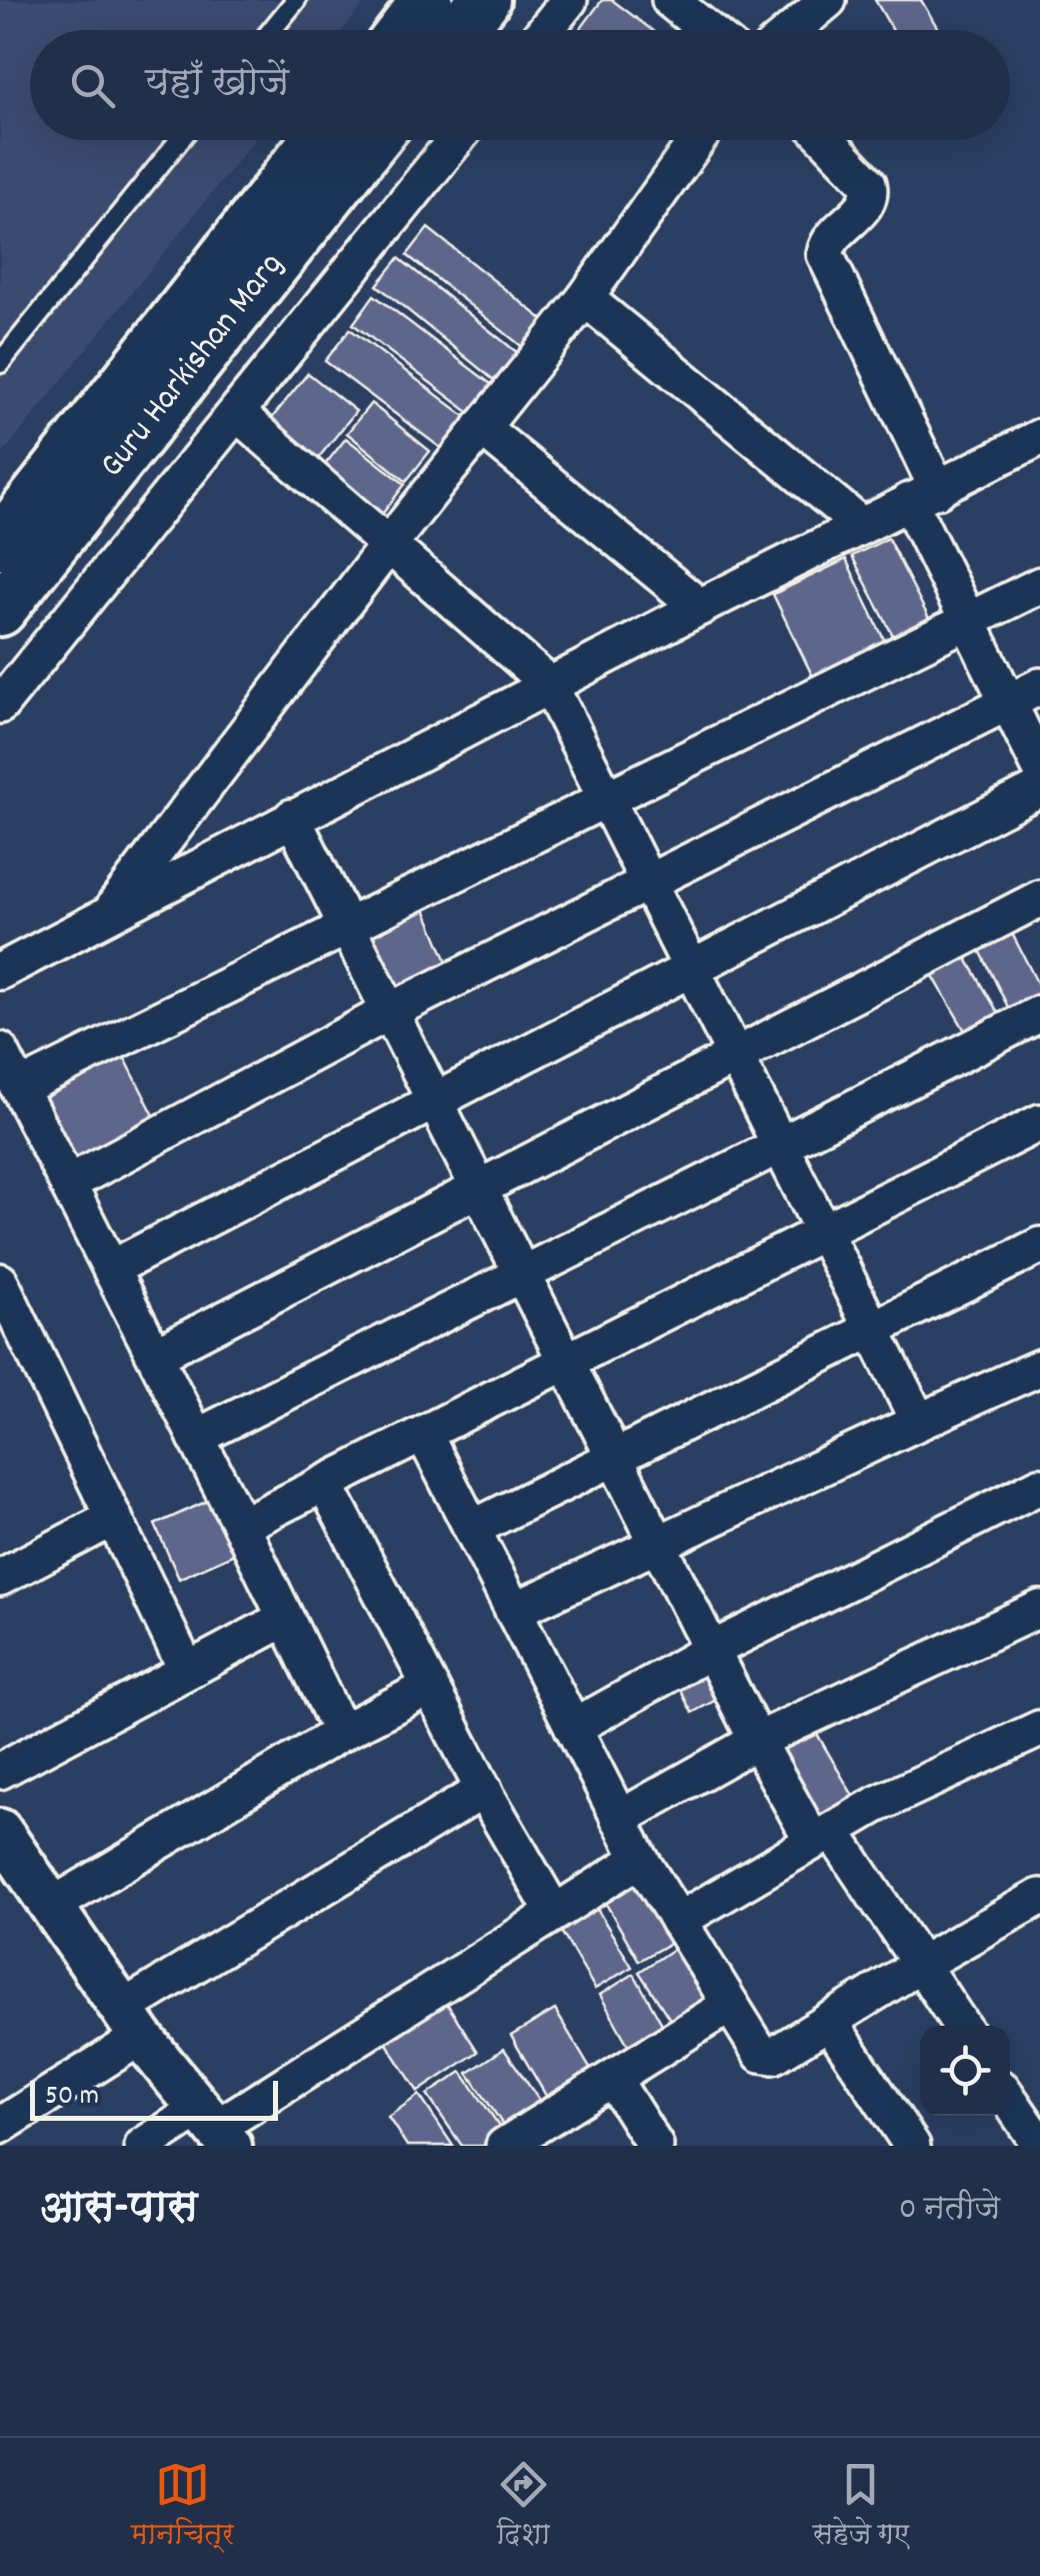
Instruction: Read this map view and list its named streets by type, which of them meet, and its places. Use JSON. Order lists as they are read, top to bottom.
{
  "streets": {
    "main road": ["Guru Harkishan Marg"]
  },
  "scale_bar": "50 m",
  "page": {
    "search": "यहाँ खोजें",
    "scale": "50 m",
    "heading": ["आस-पास", "0 नतीजे"],
    "nav": ["मानचित्र", "दिशा", "सहेजे गए"]
  }
}
